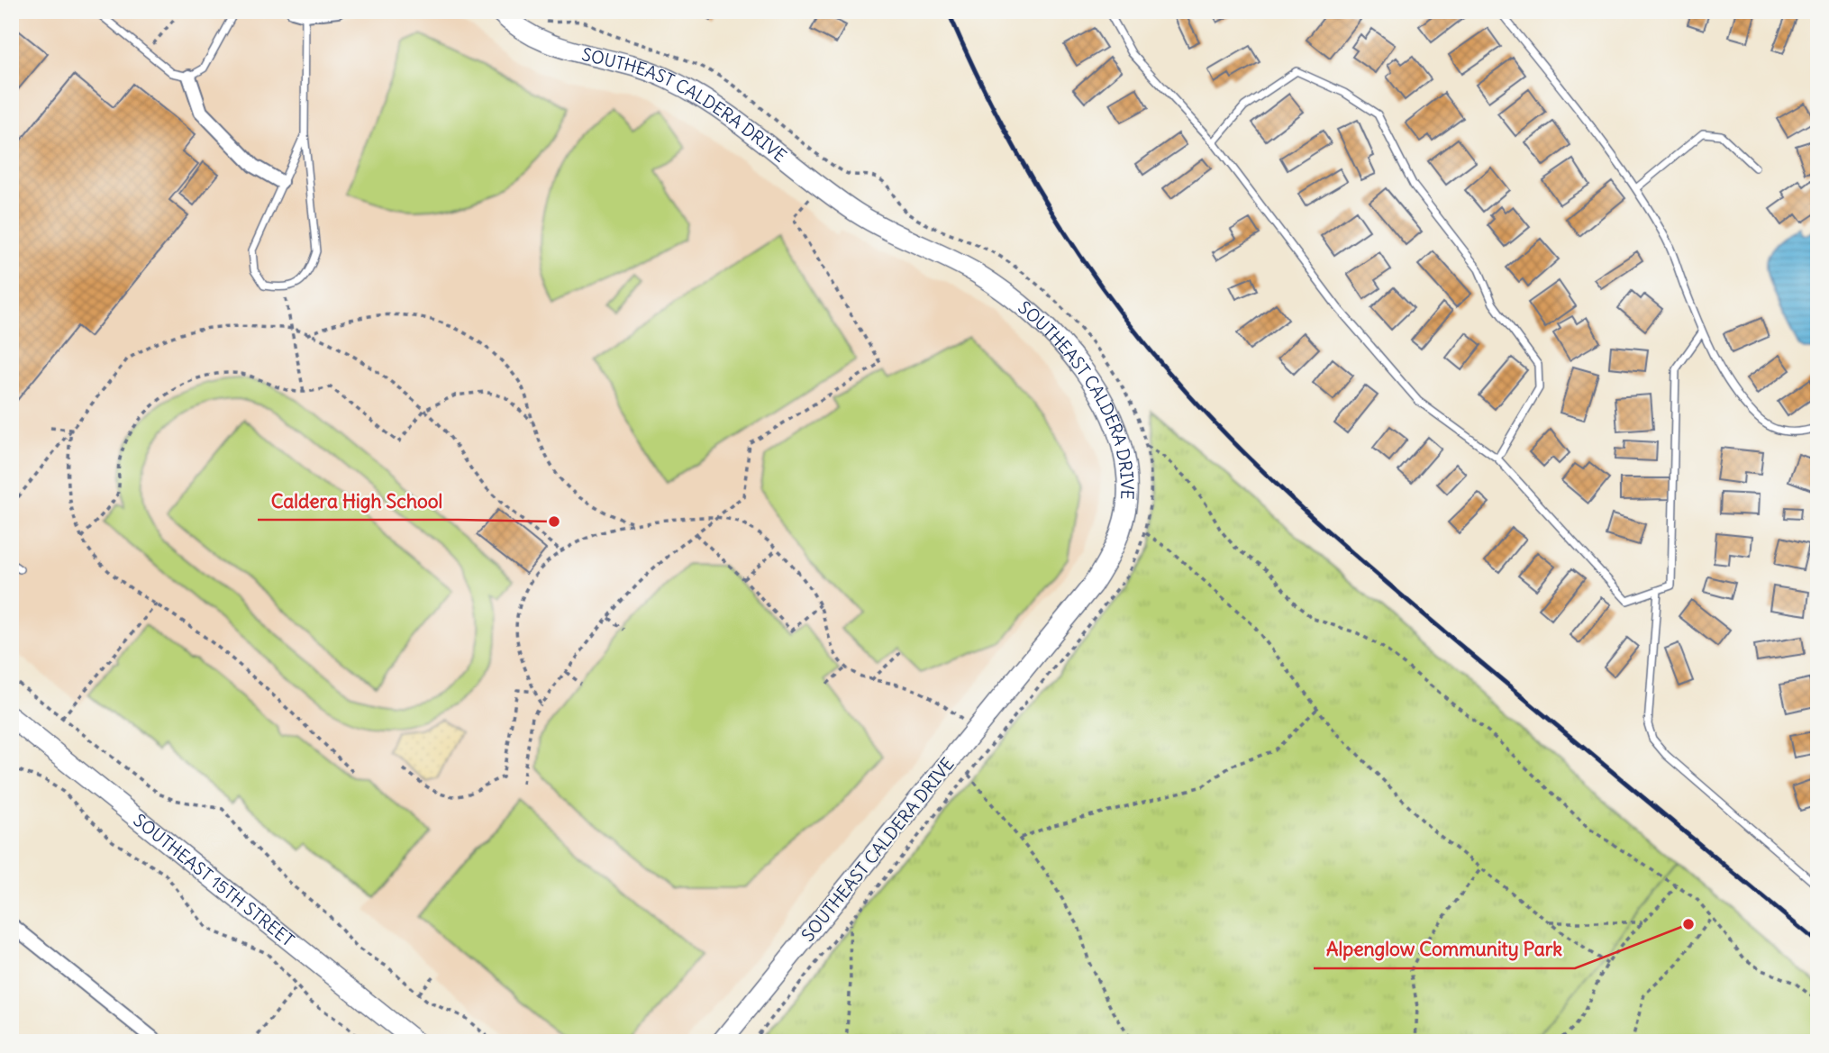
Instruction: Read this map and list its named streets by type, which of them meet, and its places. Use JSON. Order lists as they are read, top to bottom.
{
  "streets": {
    "street": ["SOUTHEAST CALDERA DRIVE", "SOUTHEAST 15TH STREET"]
  },
  "places": ["Caldera High School", "Alpenglow Community Park"]
}
